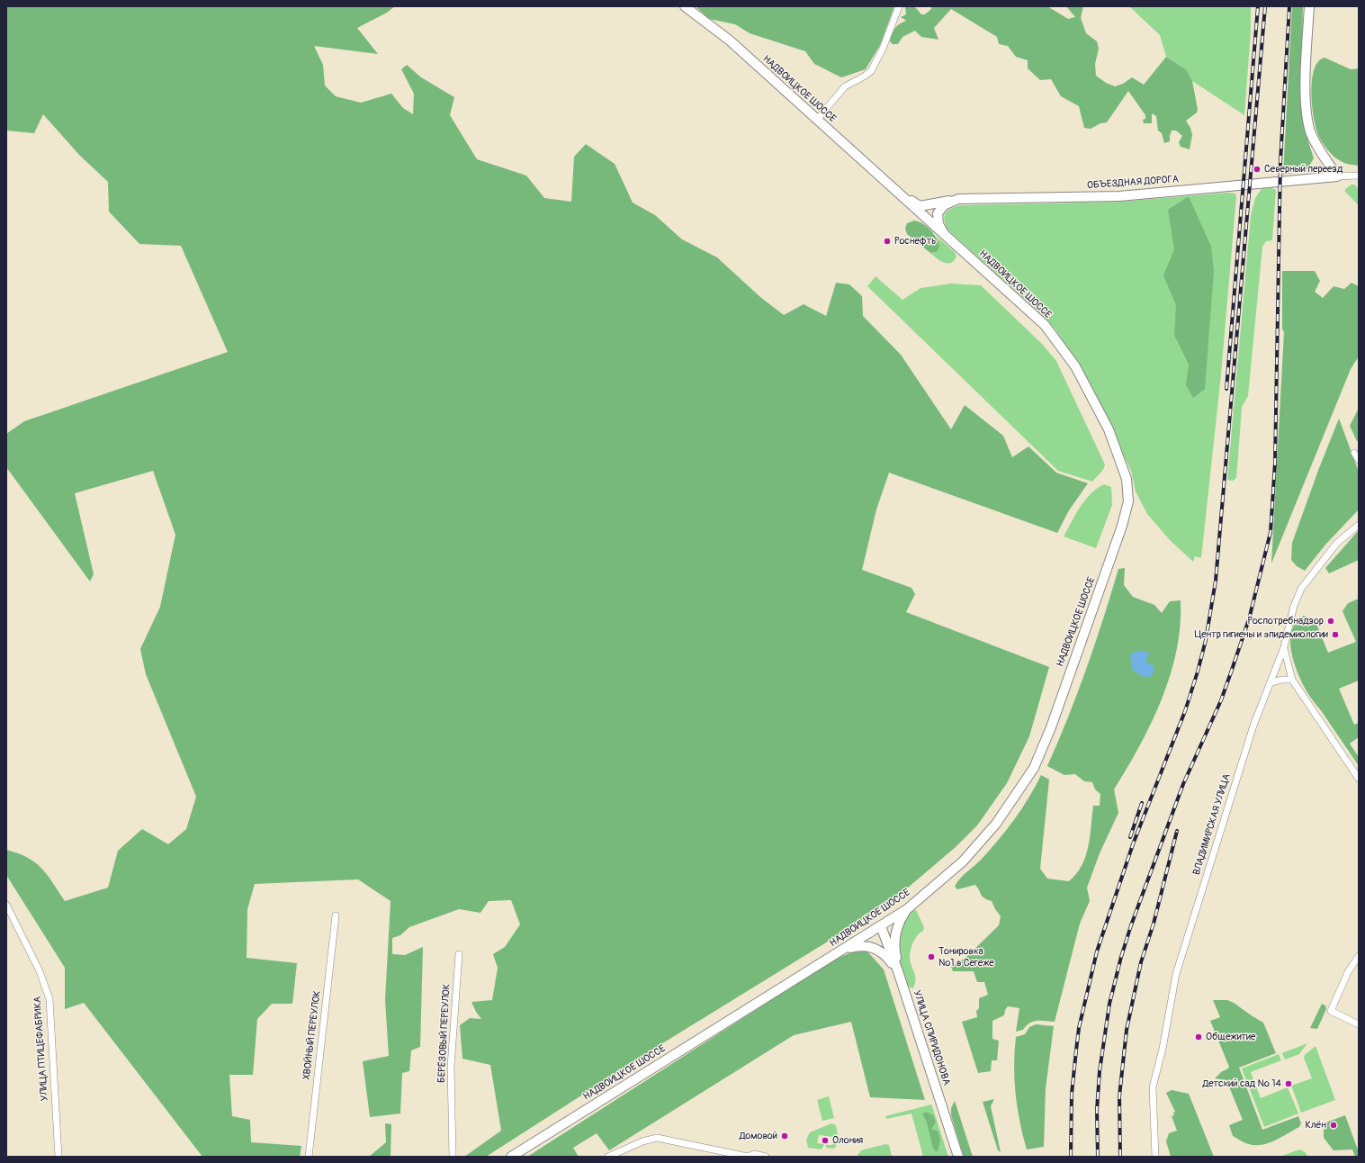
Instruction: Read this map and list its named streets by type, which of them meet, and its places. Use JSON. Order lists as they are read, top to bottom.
{
  "streets": {
    "main road": ["НАДВОИЦКОЕ ШОССЕ", "ОБЪЕЗДНАЯ ДОРОГА", "УЛИЦА СПИРИДОНОВА"],
    "street": [
      "ВЛАДИМИРСКАЯ УЛИЦА",
      "БЕРЁЗОВЫЙ ПЕРЕУЛОК",
      "ХВОЙНЫЙ ПЕРЕУЛОК",
      "УЛИЦА ПТИЦЕФАБРИКА"
    ]
  },
  "crossings": [
    ["НАДВОИЦКОЕ ШОССЕ", "ОБЪЕЗДНАЯ ДОРОГА"],
    ["НАДВОИЦКОЕ ШОССЕ", "УЛИЦА СПИРИДОНОВА"]
  ],
  "places": [
    "Северный переезд",
    "Роснефть",
    "Роспотребнадзор",
    "Центр гигиены и эпидемиологии",
    "Тонировка №1 в Сегеже",
    "Общежитие",
    "Детский сад № 14",
    "Клён",
    "Домовой",
    "Олония"
  ]
}
